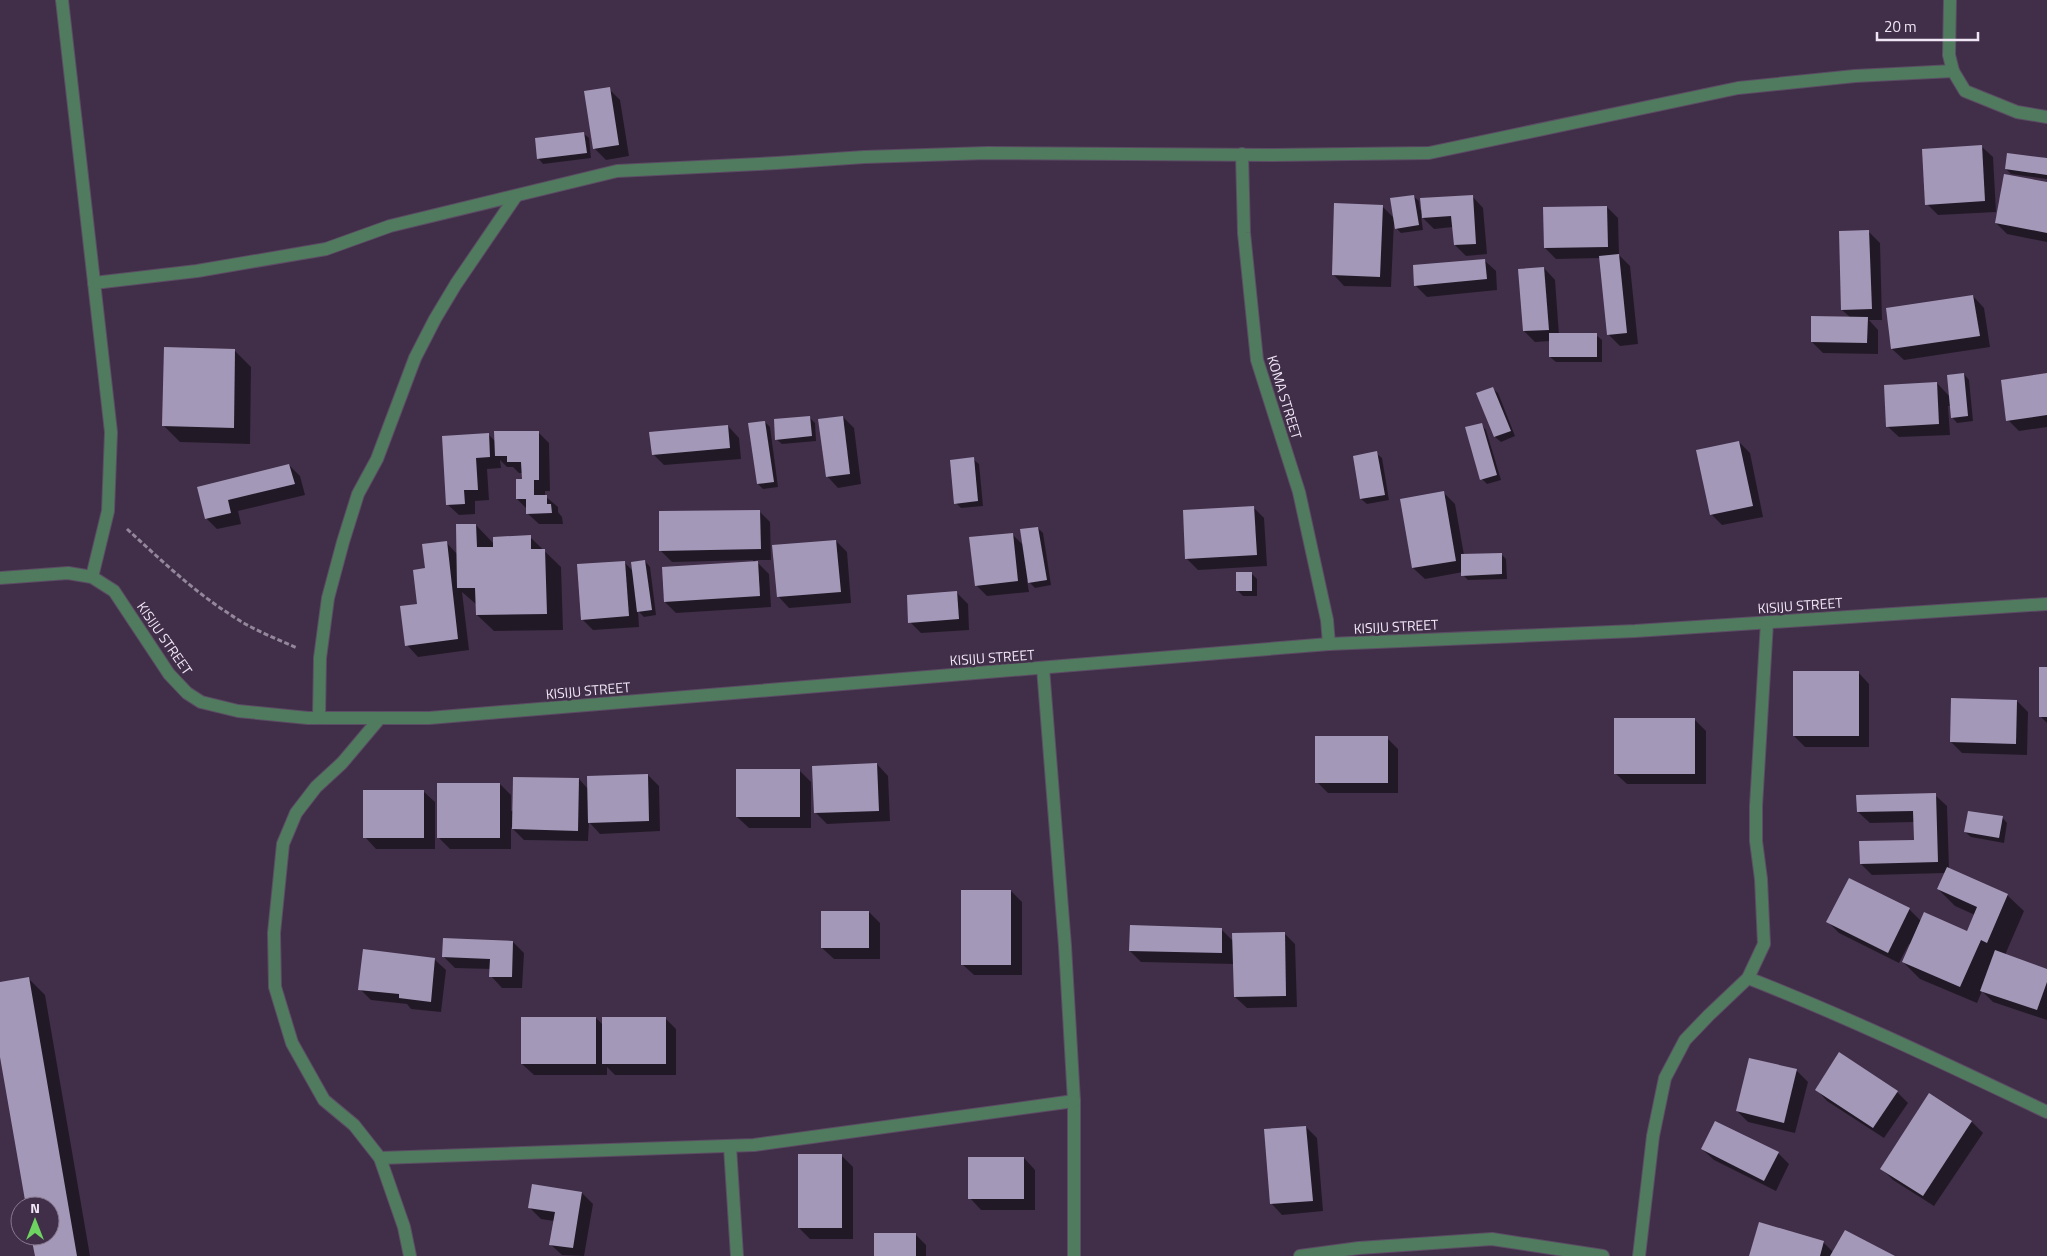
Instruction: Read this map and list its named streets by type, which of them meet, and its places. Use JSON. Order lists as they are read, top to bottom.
{
  "streets": {
    "street": ["KOMA STREET", "KISIJU STREET"]
  },
  "crossings": [
    ["KOMA STREET", "KISIJU STREET"]
  ],
  "scale_bar": "20 m",
  "north": "top"
}
